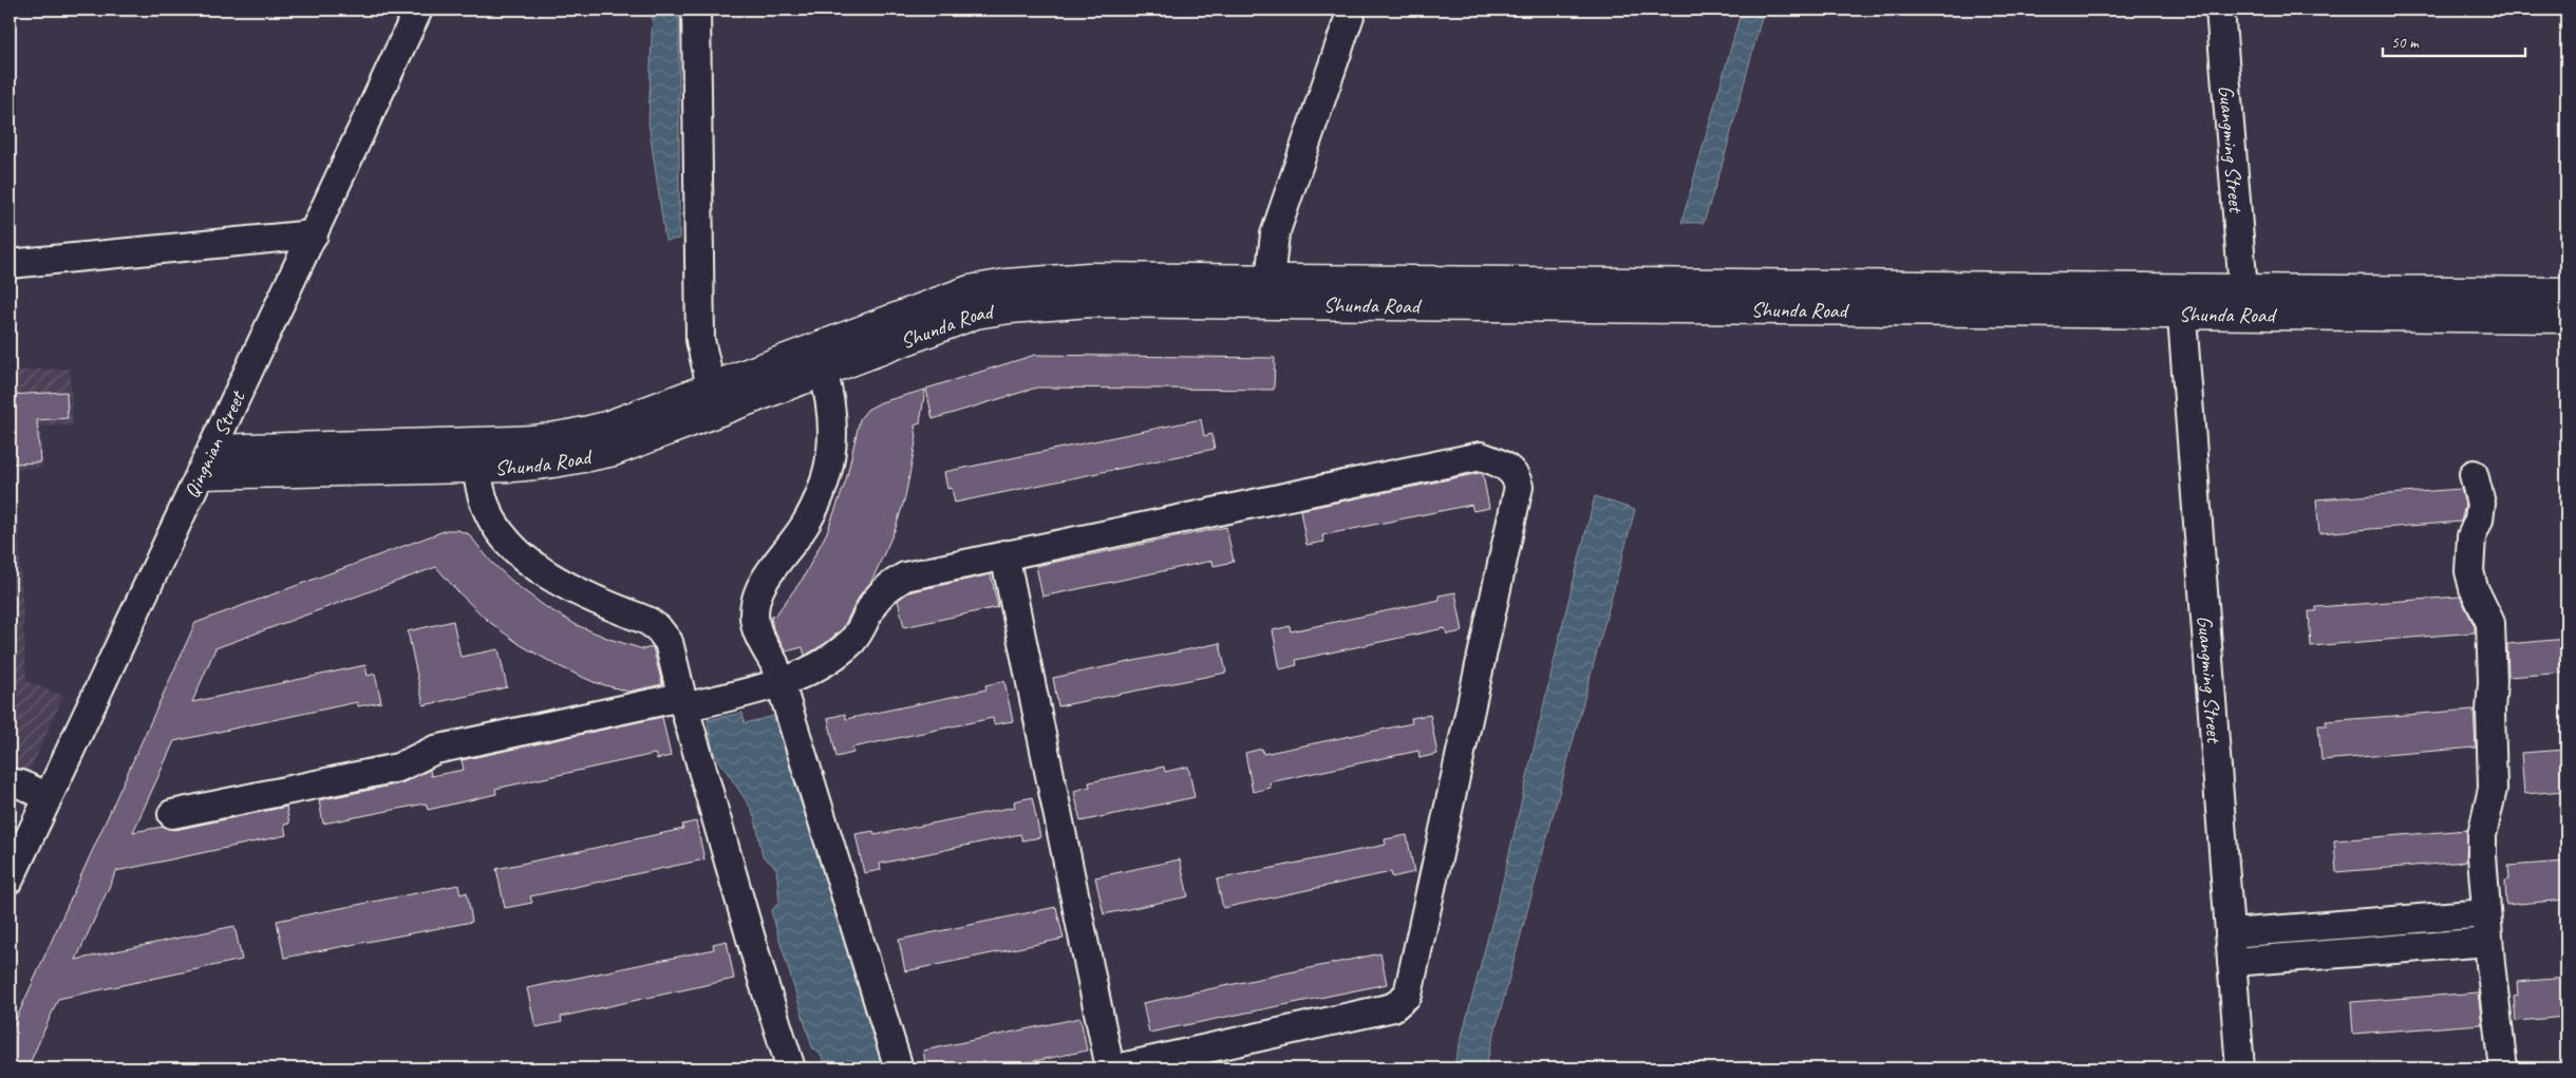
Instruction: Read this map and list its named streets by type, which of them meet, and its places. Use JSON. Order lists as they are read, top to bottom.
{
  "streets": {
    "main road": ["Shunda Road"],
    "street": ["Guangming Street", "Qingnian Street"]
  },
  "crossings": [
    ["Guangming Street", "Shunda Road"],
    ["Shunda Road", "Qingnian Street"]
  ],
  "scale_bar": "50 m"
}
